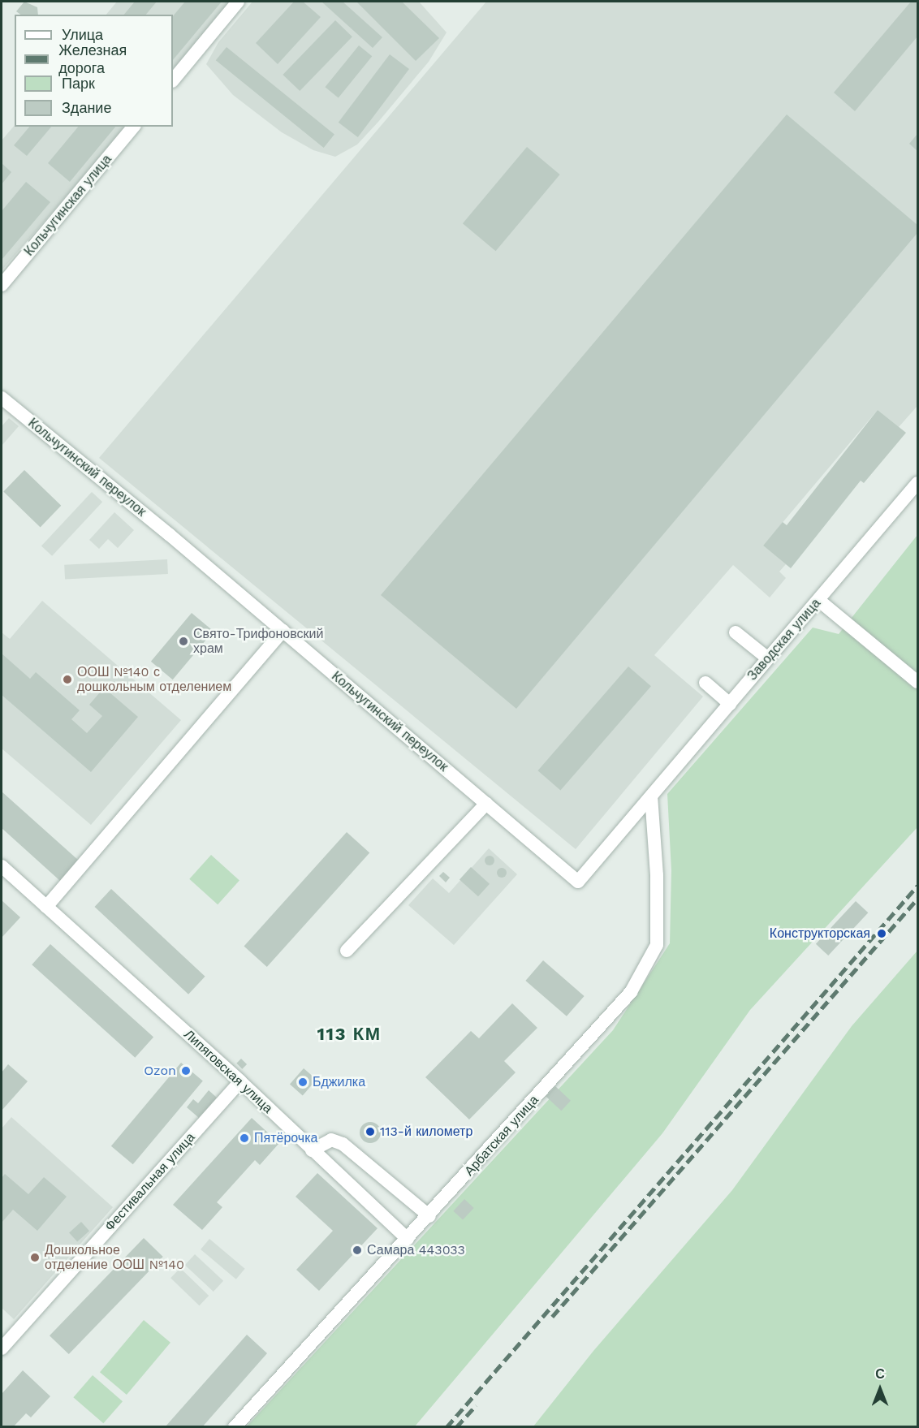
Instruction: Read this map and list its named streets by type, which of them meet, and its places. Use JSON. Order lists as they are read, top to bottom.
{
  "streets": {
    "street": [
      "Кольчугинская улица",
      "Кольчугинский переулок",
      "Заводская улица",
      "Липяговская улица",
      "Арбатская улица",
      "Фестивальная улица"
    ]
  },
  "crossings": [
    ["Кольчугинский переулок", "Заводская улица"],
    ["Кольчугинский переулок", "Арбатская улица"],
    ["Заводская улица", "Арбатская улица"],
    ["Липяговская улица", "Арбатская улица"],
    ["Липяговская улица", "Фестивальная улица"]
  ],
  "districts": ["113 КМ"],
  "places": [
    "Свято-Трифоновский храм",
    "ООШ №140 с дошкольным отделением",
    "Конструкторская",
    "Ozon",
    "Бджилка",
    "113-й километр",
    "Пятёрочка",
    "Самара 443033",
    "Дошкольное отделение ООШ №140"
  ],
  "legend": [
    "Улица",
    "Железная дорога",
    "Парк",
    "Здание"
  ],
  "north": "top"
}
